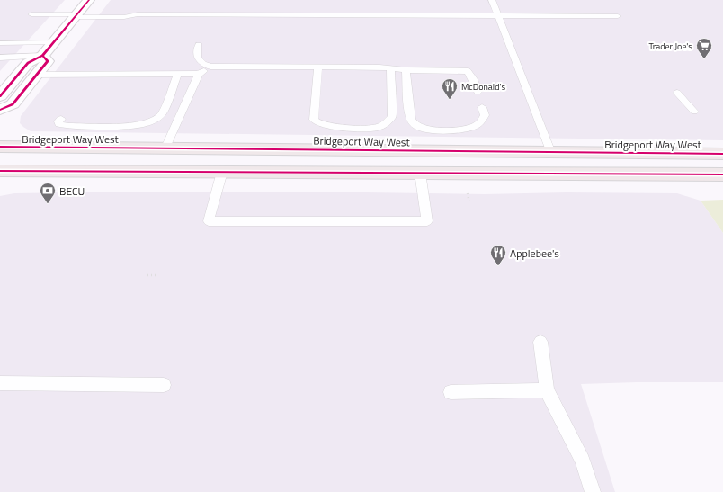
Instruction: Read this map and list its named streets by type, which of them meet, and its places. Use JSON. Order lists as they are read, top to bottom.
{
  "streets": {
    "main road": ["Bridgeport Way West"]
  },
  "places": {
    "supermarket": ["Trader Joe's"],
    "restaurant": ["McDonald's", "Applebee's"],
    "bank": ["BECU"]
  }
}
